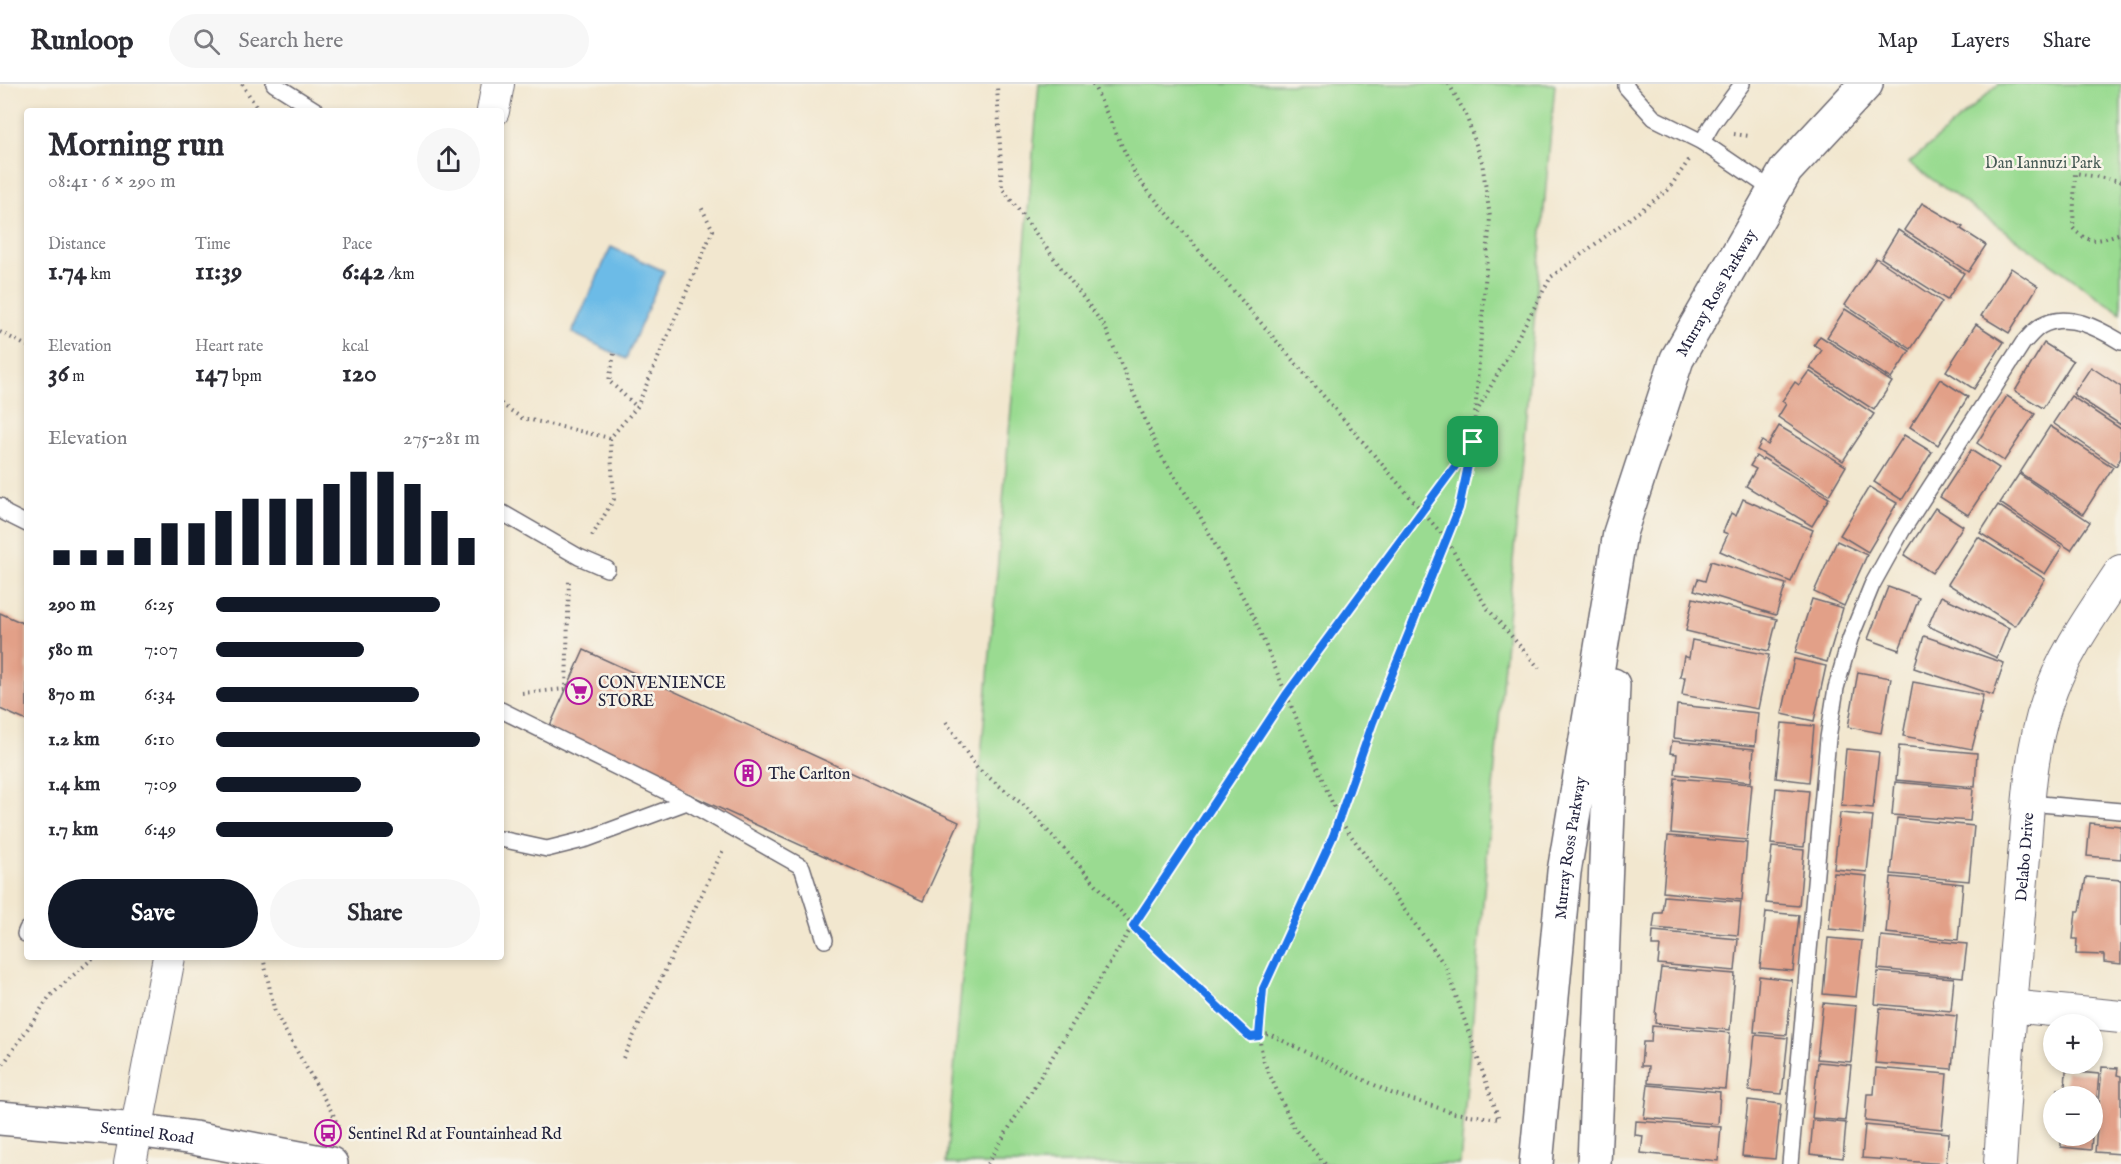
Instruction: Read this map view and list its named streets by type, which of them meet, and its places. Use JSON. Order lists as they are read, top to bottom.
{
  "streets": {
    "street": ["Murray Ross Parkway", "Delabo Drive", "Sentinel Road"]
  },
  "parks": ["Dan Iannuzi Park"],
  "places": {
    "supermarket": ["CONVENIENCE STORE"],
    "building": ["The Carlton"],
    "bus stop": ["Sentinel Rd at Fountainhead Rd"]
  },
  "page": {
    "header": "Runloop",
    "search": "Search here",
    "nav": ["Map", "Layers", "Share"],
    "heading": ["Morning run", "08:41 · 6 × 290 m"],
    "stats": [
      ["Distance", "1.74 km"],
      ["Time", "11:39"],
      ["Pace", "6:42 /km"],
      ["Elevation", "36 m"],
      ["Heart rate", "147 bpm"],
      ["kcal", "120"]
    ],
    "chart": ["Elevation", "275–281 m"],
    "list": [
      {
        "name": "290 m",
        "note": "6:25"
      },
      {
        "name": "580 m",
        "note": "7:07"
      },
      {
        "name": "870 m",
        "note": "6:34"
      },
      {
        "name": "1.2 km",
        "note": "6:10"
      },
      {
        "name": "1.4 km",
        "note": "7:09"
      },
      {
        "name": "1.7 km",
        "note": "6:49"
      }
    ],
    "buttons": ["Save", "Share"],
    "map_buttons": ["+", "−"]
  }
}
